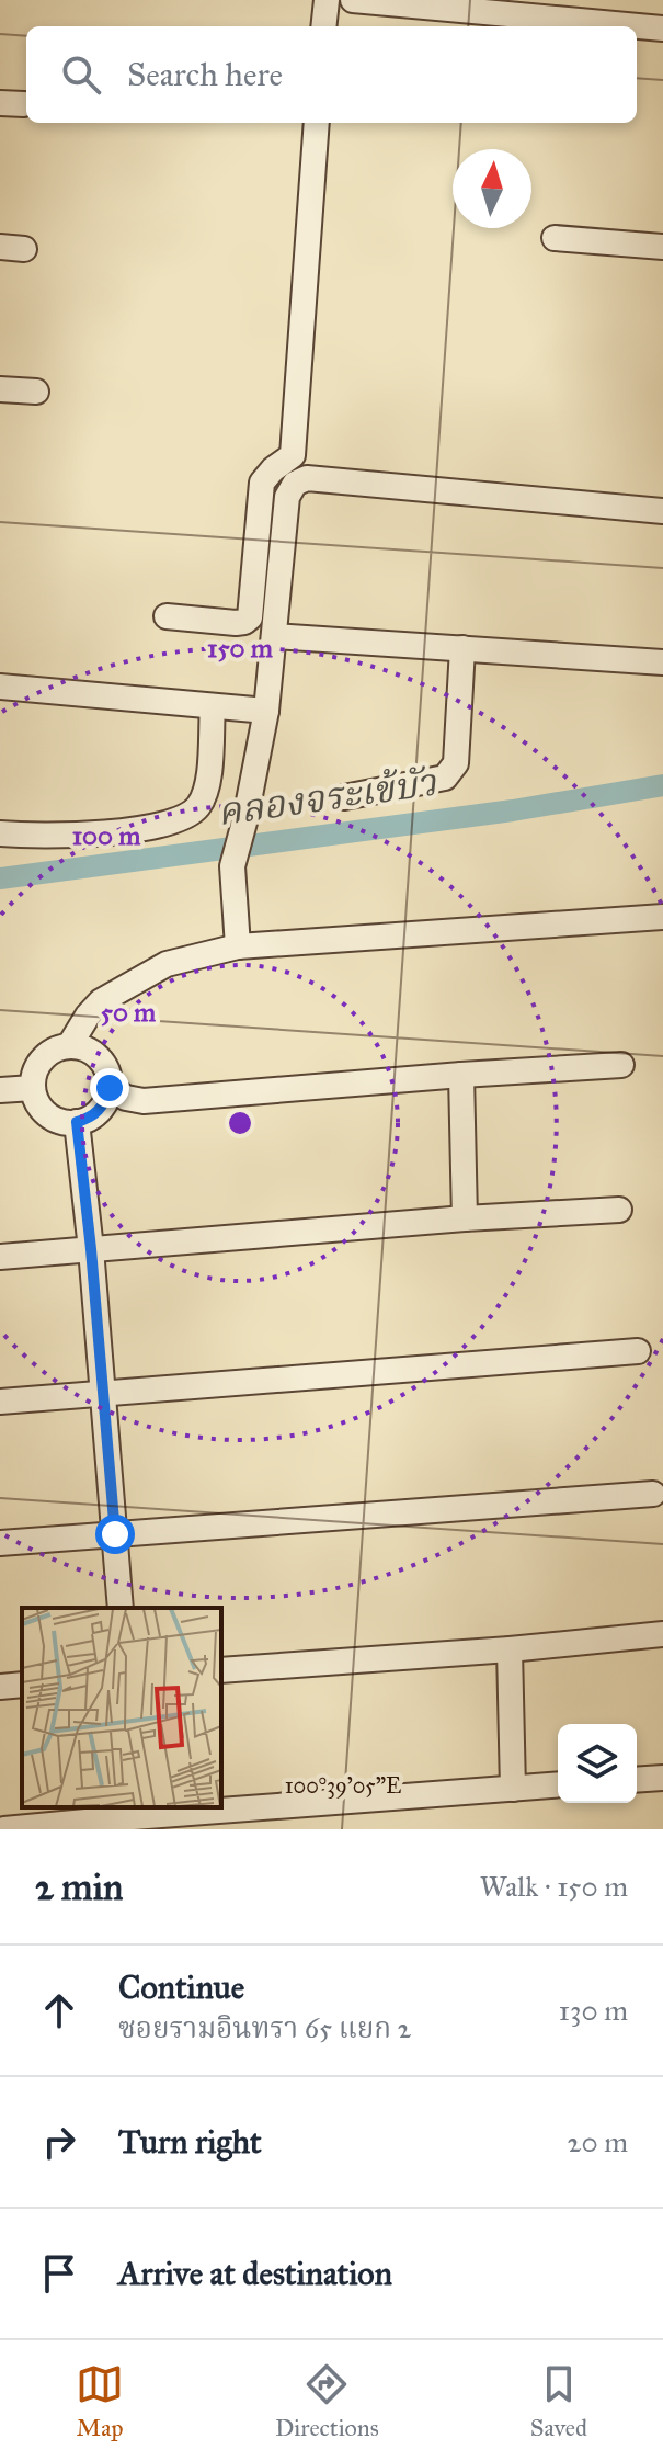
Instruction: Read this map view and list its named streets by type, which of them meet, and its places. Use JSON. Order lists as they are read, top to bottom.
{
  "water": ["คลองจระเข้บัว"],
  "north": "top",
  "page": {
    "search": "Search here",
    "heading": ["2 min", "Walk · 150 m"],
    "list": [
      ["Continue", "ซอยรามอินทรา 65 แยก 2", "130 m"],
      ["Turn right", "20 m"],
      "Arrive at destination"
    ],
    "nav": ["Map", "Directions", "Saved"]
  },
  "coordinates": ["100°39'05\"E"],
  "rings": ["150 m", "100 m", "50 m"]
}
